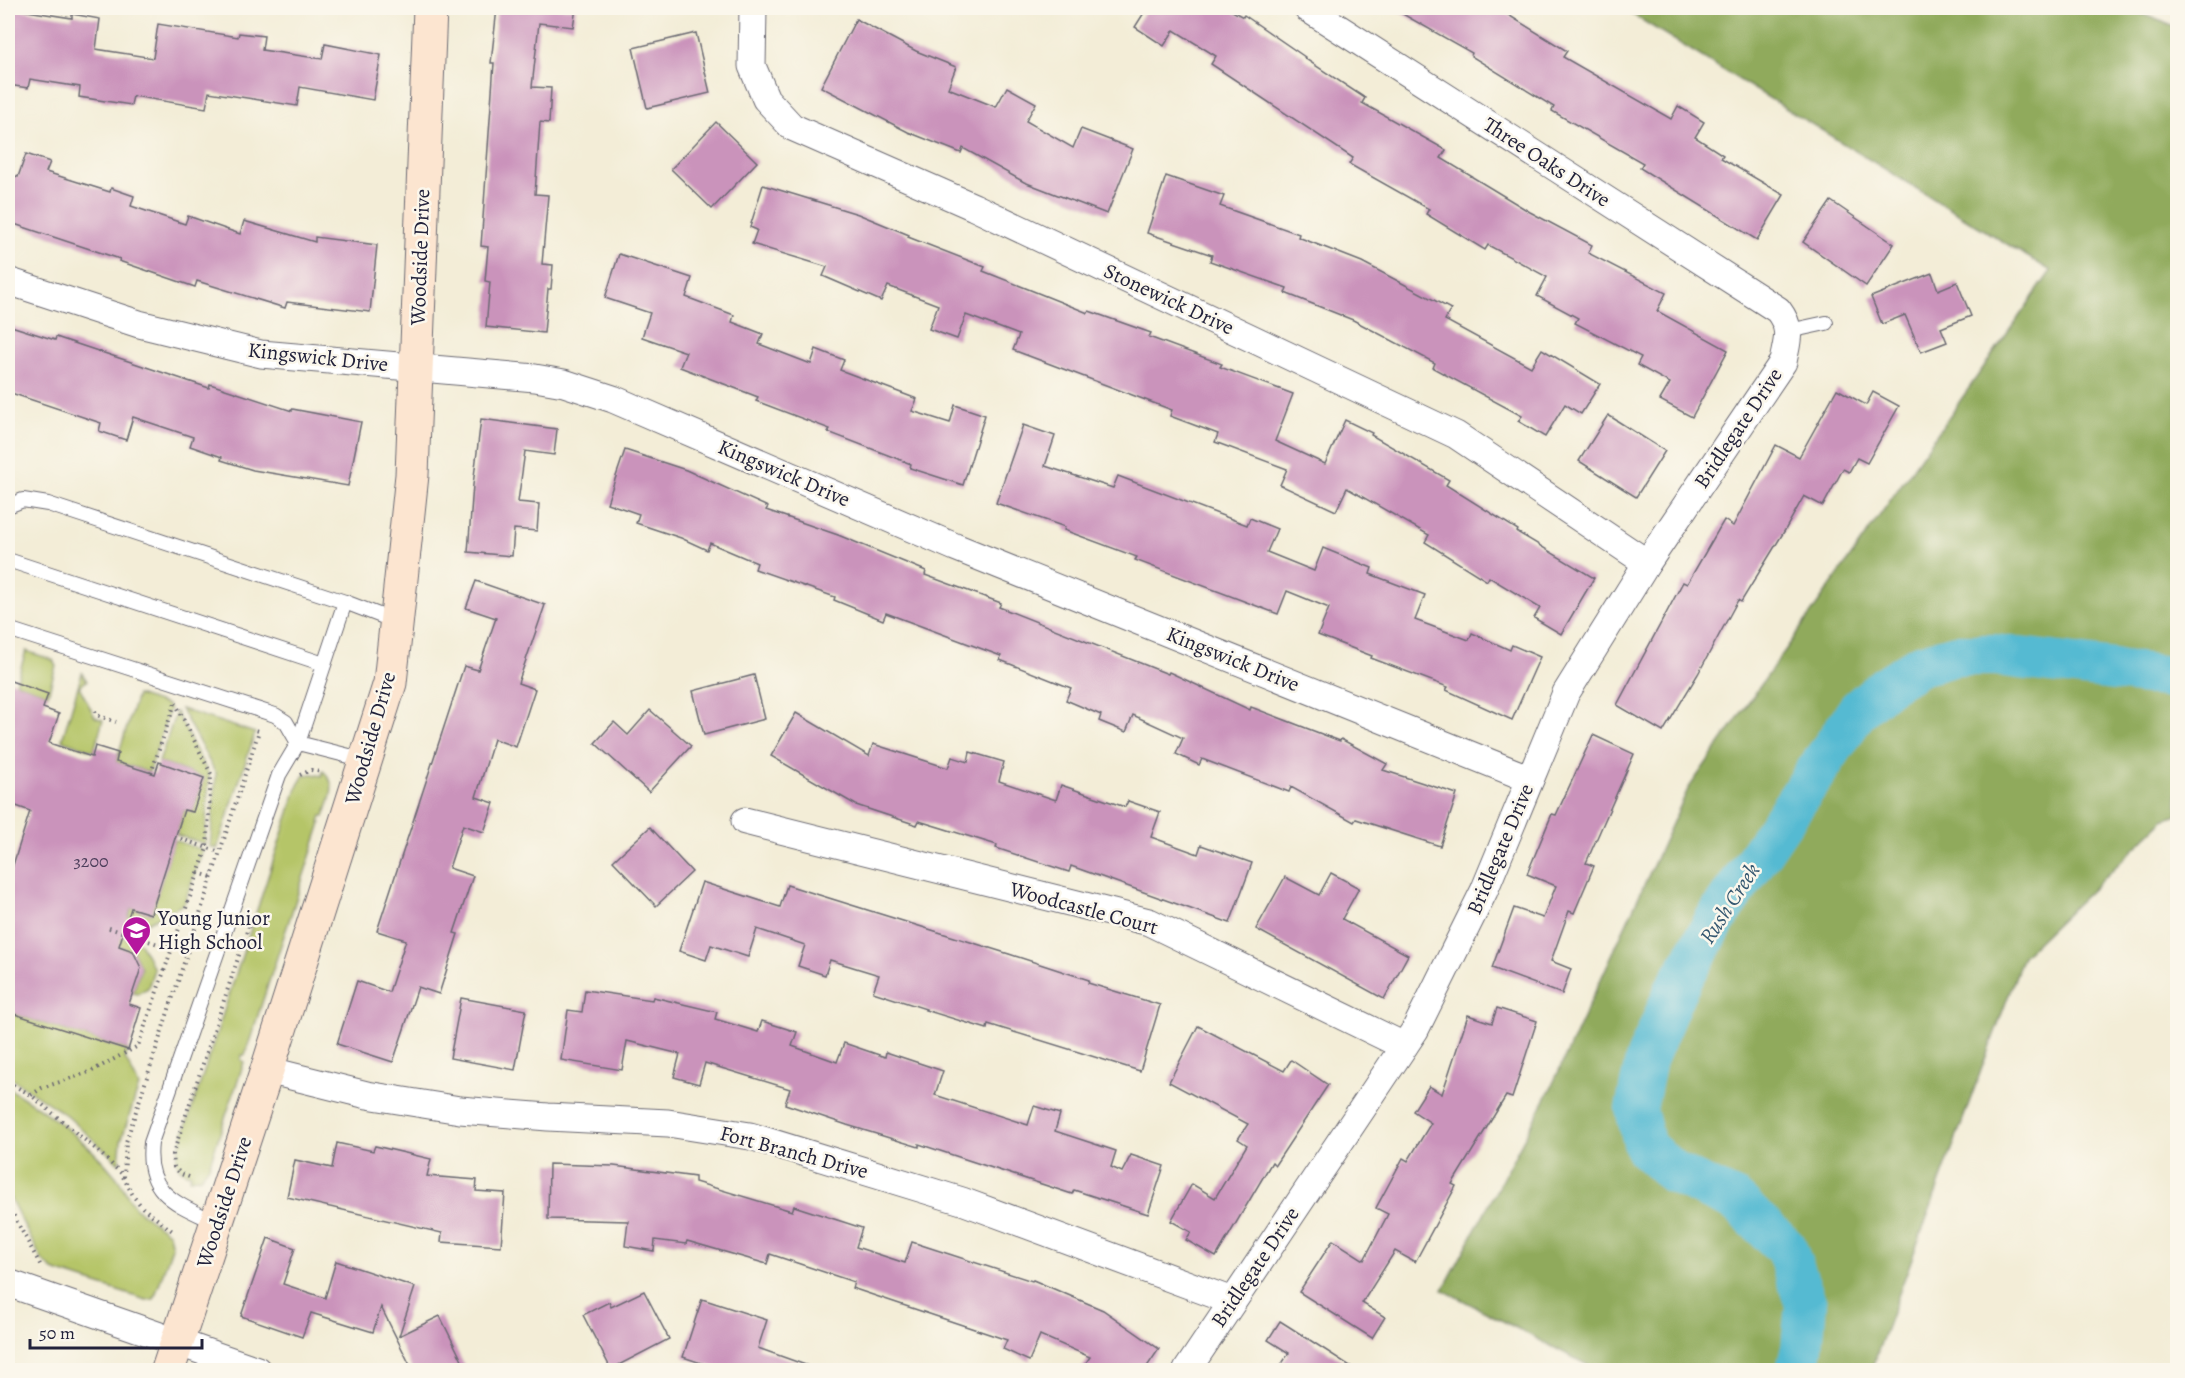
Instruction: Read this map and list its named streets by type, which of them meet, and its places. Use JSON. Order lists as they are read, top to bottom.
{
  "streets": {
    "street": [
      "Three Oaks Drive",
      "Woodside Drive",
      "Stonewick Drive",
      "Kingswick Drive",
      "Bridlegate Drive",
      "Woodcastle Court",
      "Fort Branch Drive"
    ]
  },
  "crossings": [
    ["Three Oaks Drive", "Bridlegate Drive"],
    ["Woodside Drive", "Kingswick Drive"],
    ["Woodside Drive", "Fort Branch Drive"],
    ["Stonewick Drive", "Bridlegate Drive"],
    ["Kingswick Drive", "Bridlegate Drive"],
    ["Bridlegate Drive", "Woodcastle Court"],
    ["Bridlegate Drive", "Fort Branch Drive"]
  ],
  "water": ["Rush Creek"],
  "places": {
    "school or university": ["Young Junior High School"]
  },
  "house_numbers": ["3200"],
  "scale_bar": "50 m"
}
